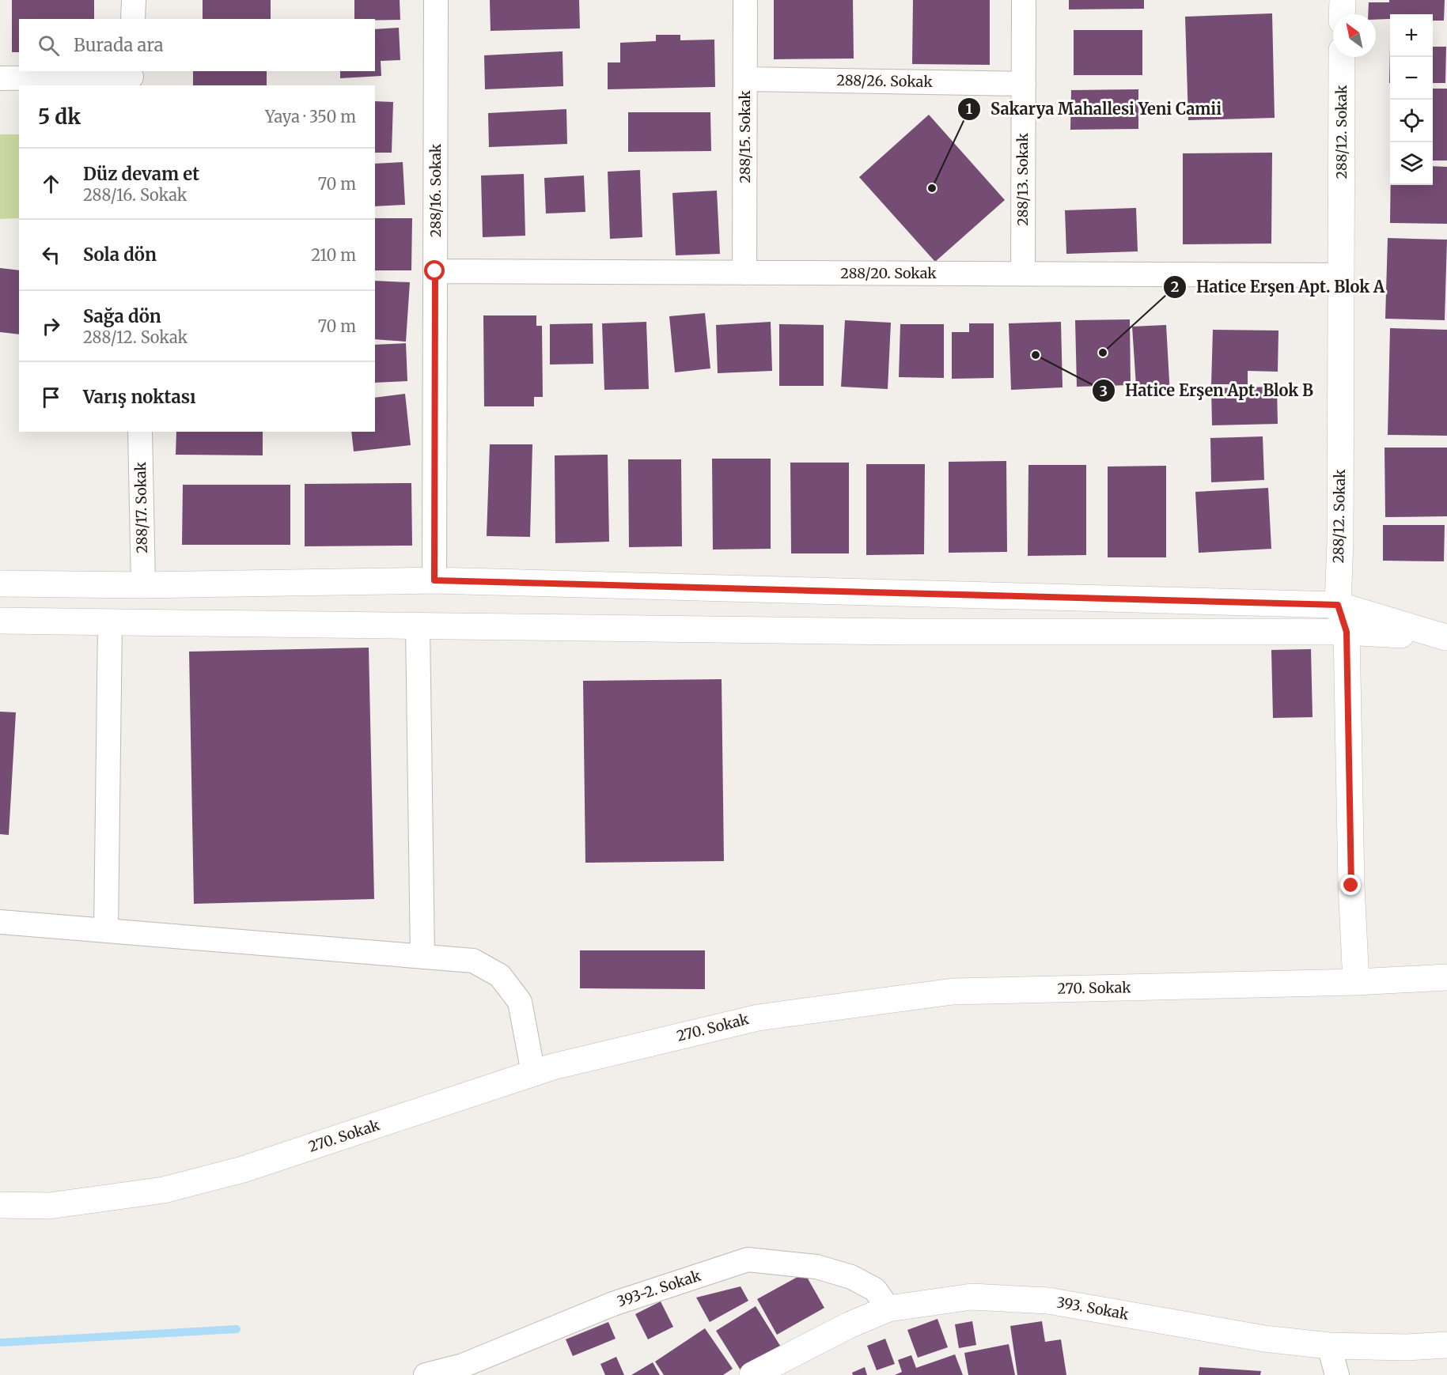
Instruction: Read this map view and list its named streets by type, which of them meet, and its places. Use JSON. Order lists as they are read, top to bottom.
{
  "streets": {
    "street": [
      "288/26. Sokak",
      "288/12. Sokak",
      "288/15. Sokak",
      "288/13. Sokak",
      "288/16. Sokak",
      "288/20. Sokak",
      "288/17. Sokak",
      "270. Sokak",
      "393-2. Sokak",
      "393. Sokak"
    ]
  },
  "crossings": [
    ["288/26. Sokak", "288/15. Sokak"],
    ["288/26. Sokak", "288/13. Sokak"],
    ["288/12. Sokak", "288/20. Sokak"],
    ["288/12. Sokak", "270. Sokak"],
    ["288/15. Sokak", "288/20. Sokak"],
    ["288/13. Sokak", "288/20. Sokak"],
    ["288/16. Sokak", "288/20. Sokak"],
    ["393-2. Sokak", "393. Sokak"]
  ],
  "places": ["Sakarya Mahallesi Yeni Camii", "Hatice Erşen Apt. Blok A", "Hatice Erşen Apt. Blok B"],
  "north": "top left",
  "page": {
    "map_buttons": ["+", "−"],
    "search": "Burada ara",
    "heading": ["5 dk", "Yaya · 350 m"],
    "list": [
      ["Düz devam et", "288/16. Sokak", "70 m"],
      ["Sola dön", "210 m"],
      ["Sağa dön", "288/12. Sokak", "70 m"],
      "Varış noktası"
    ]
  }
}
